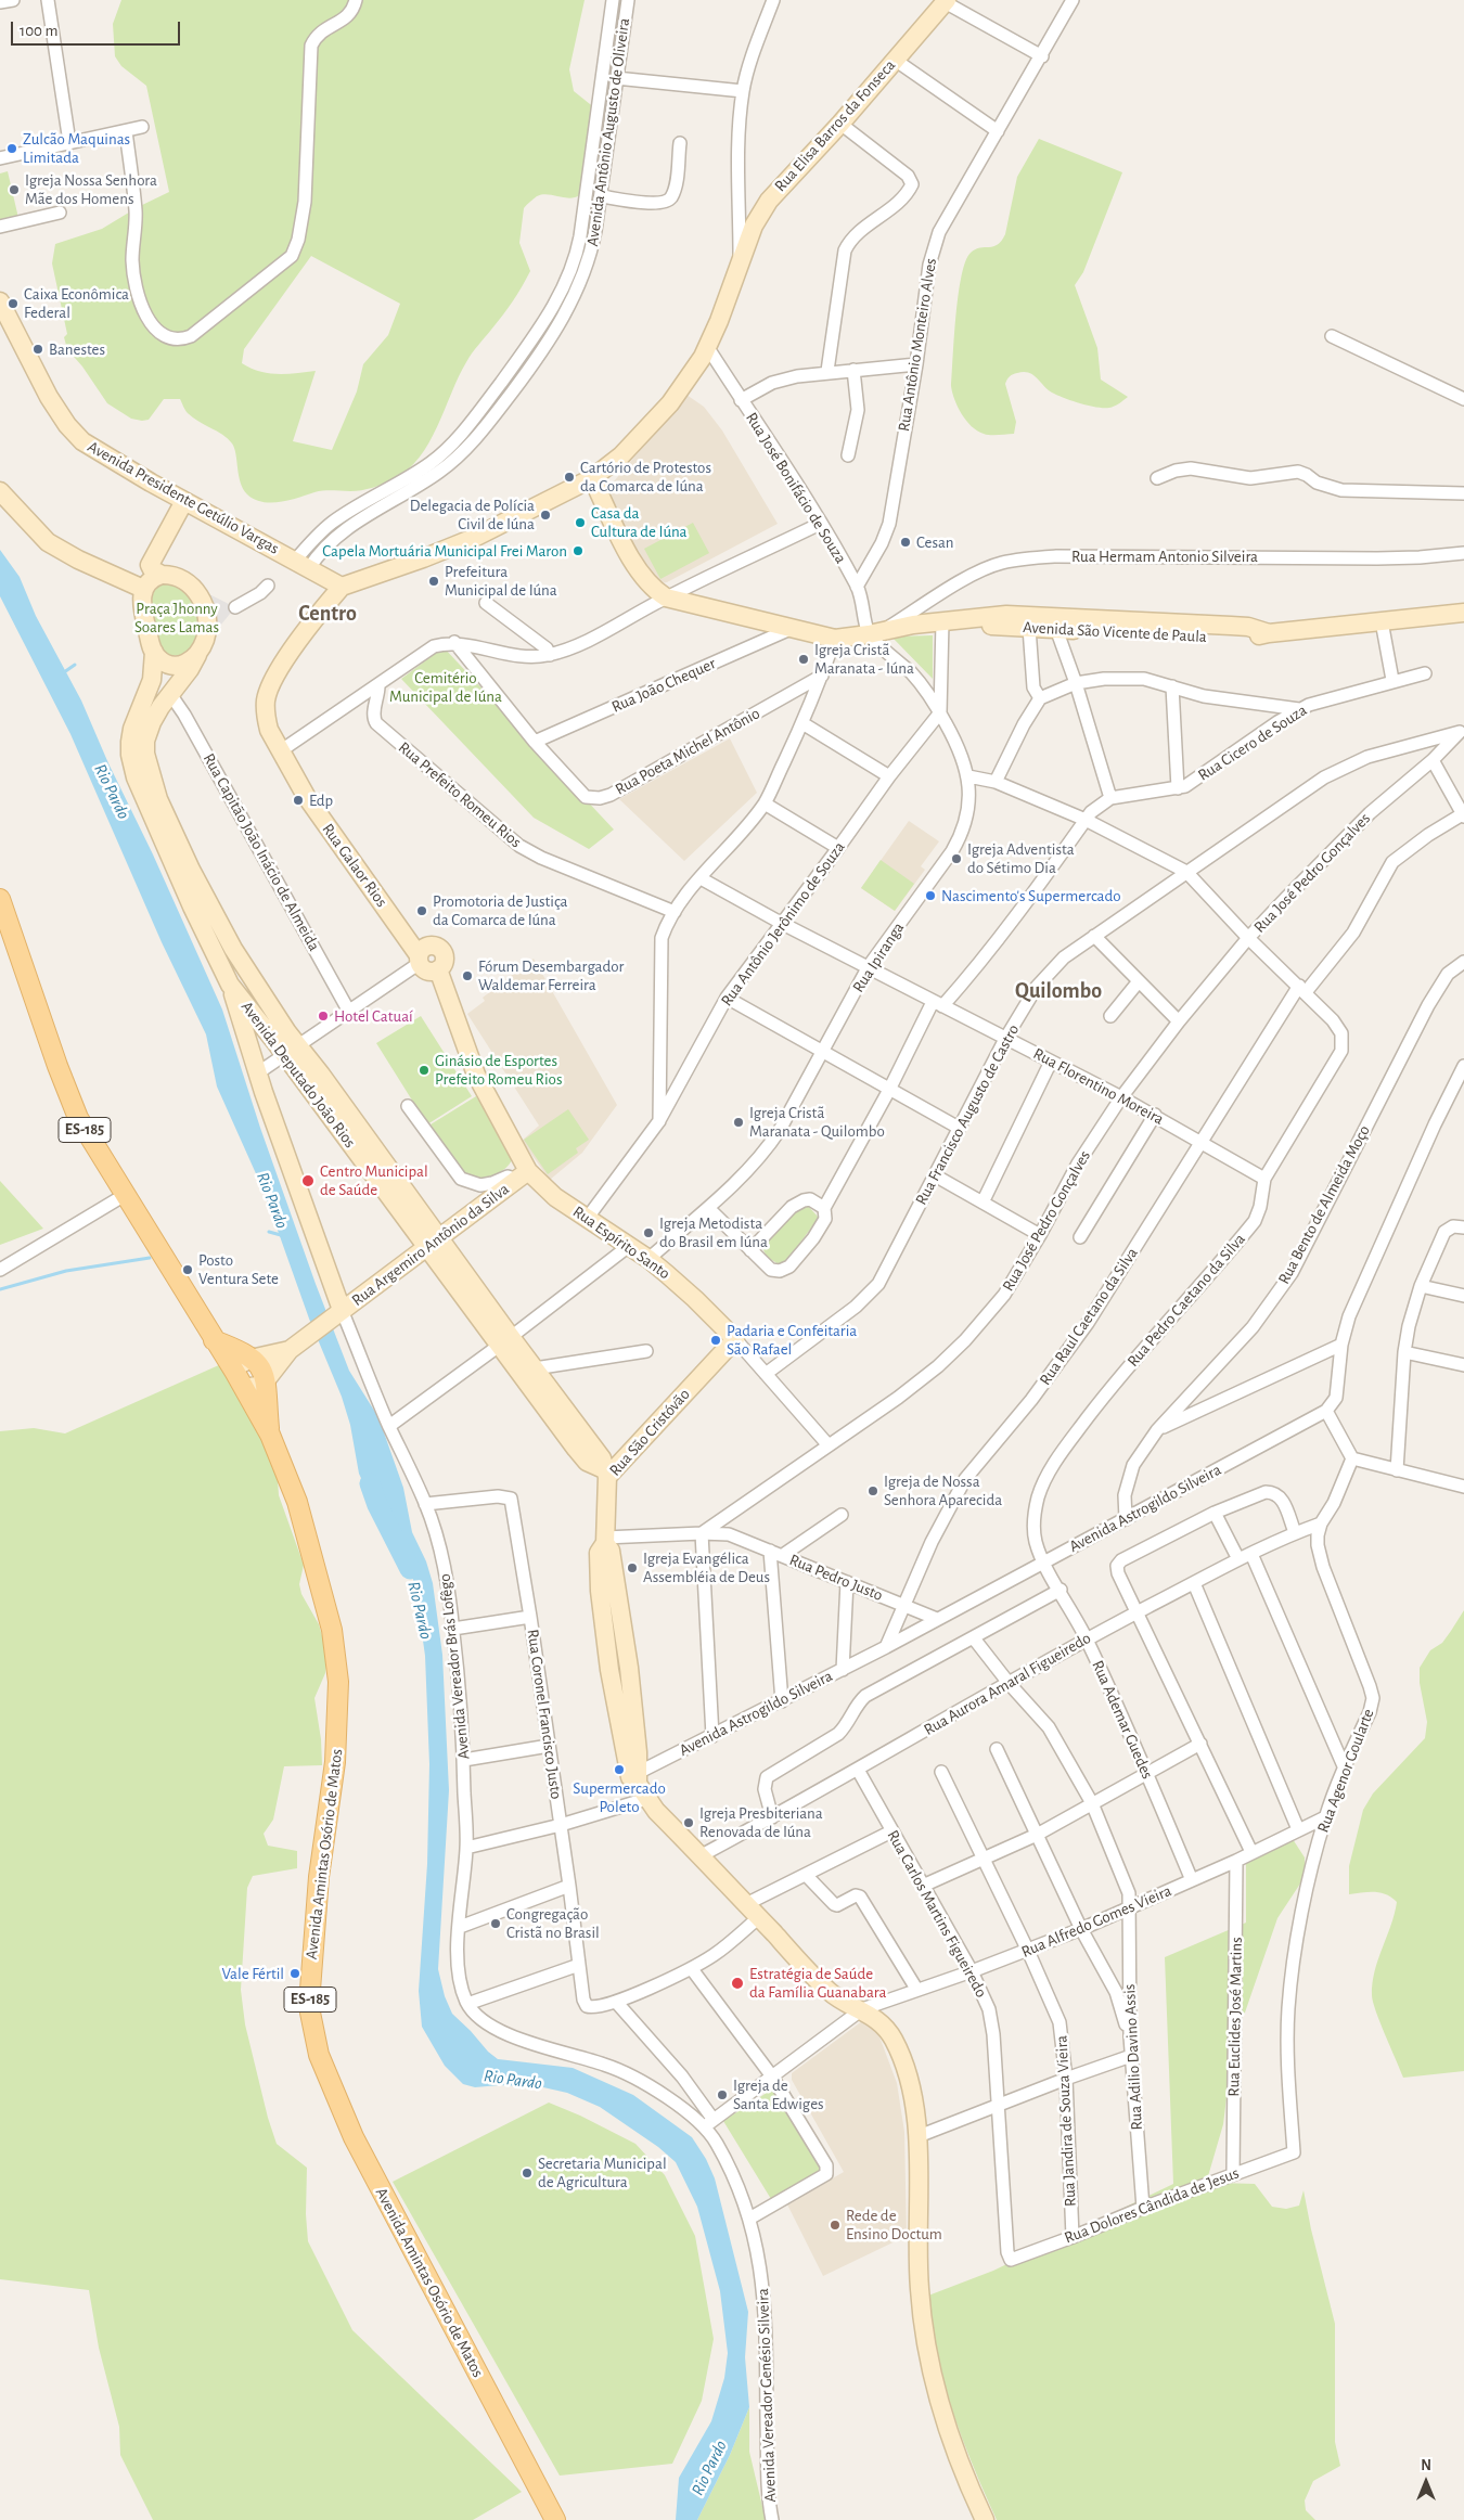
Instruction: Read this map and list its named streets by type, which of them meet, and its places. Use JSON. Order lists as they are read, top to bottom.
{
  "streets": {
    "main road": ["ES-185", "Avenida Amintas Osório de Matos"],
    "street": [
      "Rua Elisa Barros da Fonseca",
      "Avenida Antônio Augusto de Oliveira",
      "Rua Antônio Monteiro Alves",
      "Rua José Bonifácio de Souza",
      "Avenida Presidente Getúlio Vargas",
      "Rua Hermam Antonio Silveira",
      "Avenida São Vicente de Paula",
      "Rua João Chequer",
      "Rua Cicero de Souza",
      "Rua Poeta Michel Antônio",
      "Rua Prefeito Romeu Rios",
      "Rua Capitão João Inácio de Almeida",
      "Rua Galaor Rios",
      "Rua José Pedro Gonçalves",
      "Rua Antônio Jerônimo de Souza",
      "Rua Ipiranga",
      "Avenida Deputado João Rios",
      "Rua Florentino Moreira",
      "Rua Francisco Augusto de Castro",
      "Rua Bento de Almeida Moço",
      "Rua Espírito Santo",
      "Rua Argemiro Antônio da Silva",
      "Rua Pedro Caetano da Silva",
      "Rua Raul Caetano da Silva",
      "Rua São Cristóvão",
      "Avenida Astrogildo Silveira",
      "Rua Pedro Justo",
      "Avenida Vereador Brás Lofêgo",
      "Rua Aurora Amaral Figueiredo",
      "Rua Coronel Francisco Justo",
      "Rua Ademar Guedes",
      "Rua Agenor Goularte",
      "Rua Carlos Martins Figueiredo",
      "Rua Alfredo Gomes Vieira",
      "Rua Euclides José Martins",
      "Rua Adilio Davino Assis",
      "Rua Jandira de Souza Vieira",
      "Rua Dolores Cândida de Jesus",
      "Avenida Vereador Genésio Silveira"
    ]
  },
  "crossings": [
    ["Rua Elisa Barros da Fonseca", "Rua José Bonifácio de Souza"],
    ["Rua Elisa Barros da Fonseca", "Avenida Presidente Getúlio Vargas"],
    ["Rua Elisa Barros da Fonseca", "Rua Galaor Rios"],
    ["Avenida Antônio Augusto de Oliveira", "Avenida Presidente Getúlio Vargas"],
    ["Rua Antônio Monteiro Alves", "Rua José Bonifácio de Souza"],
    ["Rua José Bonifácio de Souza", "Rua Hermam Antonio Silveira"],
    ["Rua José Bonifácio de Souza", "Avenida São Vicente de Paula"],
    ["Rua José Bonifácio de Souza", "Rua Ipiranga"],
    ["Avenida Presidente Getúlio Vargas", "Rua Galaor Rios"],
    ["Rua Hermam Antonio Silveira", "Avenida São Vicente de Paula"],
    ["Rua Hermam Antonio Silveira", "Rua Ipiranga"],
    ["Avenida São Vicente de Paula", "Rua Ipiranga"],
    ["Rua João Chequer", "Rua Poeta Michel Antônio"],
    ["Rua Capitão João Inácio de Almeida", "Avenida Deputado João Rios"],
    ["Rua Galaor Rios", "Rua Espírito Santo"],
    ["Rua Galaor Rios", "Rua Argemiro Antônio da Silva"],
    ["Rua José Pedro Gonçalves", "Rua Florentino Moreira"],
    ["Rua José Pedro Gonçalves", "Rua Francisco Augusto de Castro"],
    ["Rua José Pedro Gonçalves", "Rua Pedro Justo"],
    ["Rua Antônio Jerônimo de Souza", "Rua Ipiranga"],
    ["Rua Antônio Jerônimo de Souza", "Rua Florentino Moreira"],
    ["Rua Antônio Jerônimo de Souza", "Rua Espírito Santo"],
    ["Rua Ipiranga", "Rua Florentino Moreira"],
    ["Rua Ipiranga", "Rua Espírito Santo"],
    ["Avenida Deputado João Rios", "Rua Argemiro Antônio da Silva"],
    ["Avenida Deputado João Rios", "Rua São Cristóvão"],
    ["Rua Florentino Moreira", "Rua Francisco Augusto de Castro"],
    ["Rua Florentino Moreira", "Rua Pedro Caetano da Silva"],
    ["Rua Florentino Moreira", "Rua Raul Caetano da Silva"],
    ["ES-185", "Avenida Amintas Osório de Matos"],
    ["Rua Bento de Almeida Moço", "Avenida Astrogildo Silveira"],
    ["Rua Espírito Santo", "Rua Argemiro Antônio da Silva"],
    ["Rua Espírito Santo", "Rua São Cristóvão"],
    ["Rua Argemiro Antônio da Silva", "Avenida Vereador Brás Lofêgo"],
    ["Rua Pedro Caetano da Silva", "Rua Raul Caetano da Silva"],
    ["Rua Pedro Caetano da Silva", "Avenida Astrogildo Silveira"],
    ["Rua Pedro Caetano da Silva", "Rua Ademar Guedes"],
    ["Rua Raul Caetano da Silva", "Avenida Astrogildo Silveira"],
    ["Rua Raul Caetano da Silva", "Rua Pedro Justo"],
    ["Rua São Cristóvão", "Avenida Astrogildo Silveira"],
    ["Rua São Cristóvão", "Rua Pedro Justo"],
    ["Avenida Astrogildo Silveira", "Rua Pedro Justo"],
    ["Avenida Astrogildo Silveira", "Avenida Vereador Brás Lofêgo"],
    ["Avenida Astrogildo Silveira", "Rua Coronel Francisco Justo"],
    ["Avenida Astrogildo Silveira", "Rua Ademar Guedes"],
    ["Avenida Vereador Brás Lofêgo", "Rua Coronel Francisco Justo"],
    ["Rua Aurora Amaral Figueiredo", "Rua Ademar Guedes"],
    ["Rua Aurora Amaral Figueiredo", "Rua Agenor Goularte"],
    ["Rua Aurora Amaral Figueiredo", "Rua Carlos Martins Figueiredo"],
    ["Rua Aurora Amaral Figueiredo", "Rua Adilio Davino Assis"],
    ["Rua Ademar Guedes", "Rua Alfredo Gomes Vieira"],
    ["Rua Agenor Goularte", "Rua Alfredo Gomes Vieira"],
    ["Rua Agenor Goularte", "Rua Dolores Cândida de Jesus"],
    ["Rua Carlos Martins Figueiredo", "Rua Alfredo Gomes Vieira"],
    ["Rua Carlos Martins Figueiredo", "Rua Dolores Cândida de Jesus"],
    ["Rua Alfredo Gomes Vieira", "Rua Euclides José Martins"],
    ["Rua Alfredo Gomes Vieira", "Rua Adilio Davino Assis"],
    ["Rua Alfredo Gomes Vieira", "Rua Jandira de Souza Vieira"],
    ["Rua Alfredo Gomes Vieira", "Avenida Vereador Genésio Silveira"],
    ["Rua Euclides José Martins", "Rua Dolores Cândida de Jesus"],
    ["Rua Adilio Davino Assis", "Rua Dolores Cândida de Jesus"],
    ["Rua Jandira de Souza Vieira", "Rua Dolores Cândida de Jesus"]
  ],
  "districts": ["Centro", "Quilombo"],
  "water": ["Rio Pardo"],
  "parks": ["Praça Jhonny Soares Lamas", "Cemitério Municipal de Iúna"],
  "places": [
    "Zulcão Maquinas Limitada",
    "Igreja Nossa Senhora Mãe dos Homens",
    "Caixa Econômica Federal",
    "Banestes",
    "Cartório de Protestos da Comarca de Iúna",
    "Delegacia de Polícia Civil de Iúna",
    "Casa da Cultura de Iúna",
    "Cesan",
    "Capela Mortuária Municipal Frei Maron",
    "Prefeitura Municipal de Iúna",
    "Igreja Cristã Maranata - Iúna",
    "Edp",
    "Igreja Adventista do Sétimo Dia",
    "Nascimento's Supermercado",
    "Promotoria de Justiça da Comarca de Iúna",
    "Fórum Desembargador Waldemar Ferreira",
    "Hotel Catuaí",
    "Ginásio de Esportes Prefeito Romeu Rios",
    "Igreja Cristã Maranata - Quilombo",
    "Centro Municipal de Saúde",
    "Igreja Metodista do Brasil em Iúna",
    "Posto Ventura Sete",
    "Padaria e Confeitaria São Rafael",
    "Igreja de Nossa Senhora Aparecida",
    "Igreja Evangélica Assembléia de Deus",
    "Supermercado Poleto",
    "Igreja Presbiteriana Renovada de Iúna",
    "Congregação Cristã no Brasil",
    "Vale Fértil",
    "Estratégia de Saúde da Família Guanabara",
    "Igreja de Santa Edwiges",
    "Secretaria Municipal de Agricultura",
    "Rede de Ensino Doctum"
  ],
  "scale_bar": "100 m",
  "north": "top"
}
